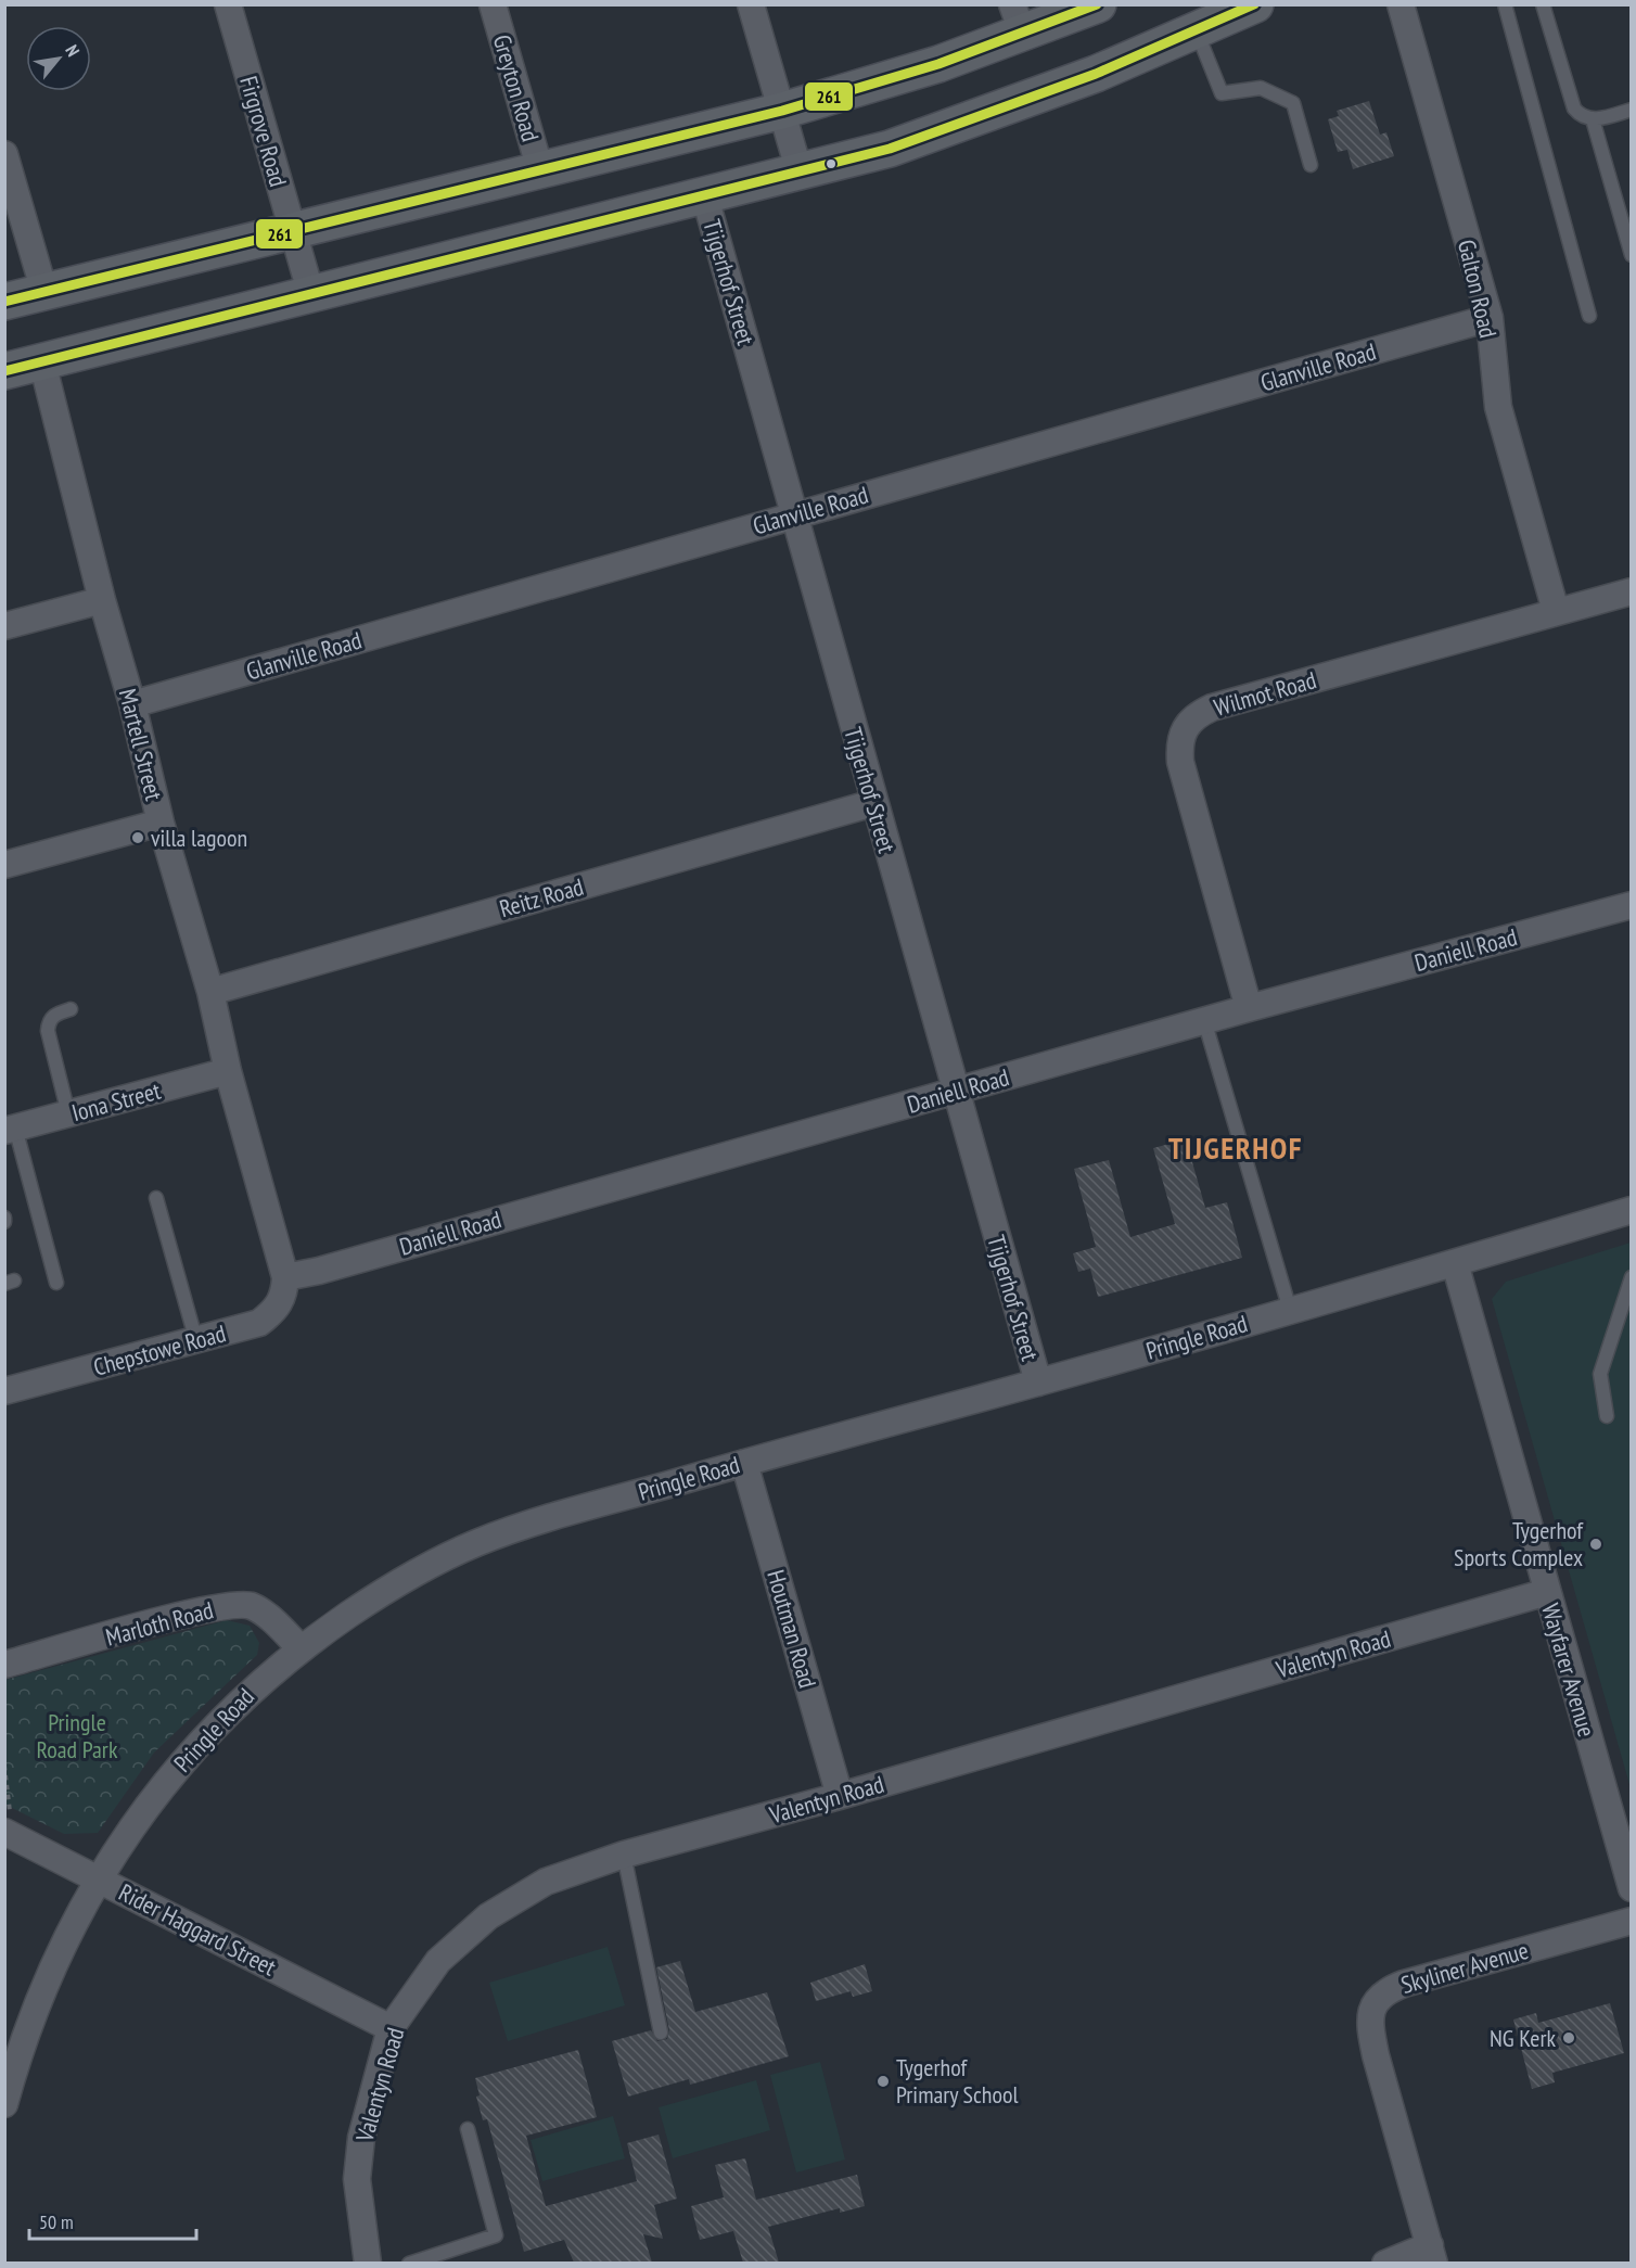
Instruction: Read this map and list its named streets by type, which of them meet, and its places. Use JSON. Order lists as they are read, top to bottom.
{
  "streets": {
    "street": [
      "Greyton Road",
      "Firgrove Road",
      "Tijgerhof Street",
      "Galton Road",
      "Glanville Road",
      "Wilmot Road",
      "Martell Street",
      "Reitz Road",
      "Daniell Road",
      "Iona Street",
      "Pringle Road",
      "Chepstowe Road",
      "Marloth Road",
      "Houtman Road",
      "Valentyn Road",
      "Wayfarer Avenue",
      "Rider Haggard Street",
      "Skyliner Avenue"
    ]
  },
  "crossings": [
    ["Tijgerhof Street", "Glanville Road"],
    ["Tijgerhof Street", "Reitz Road"],
    ["Tijgerhof Street", "Daniell Road"],
    ["Tijgerhof Street", "Pringle Road"],
    ["Galton Road", "Glanville Road"],
    ["Galton Road", "Wilmot Road"],
    ["Glanville Road", "Martell Street"],
    ["Wilmot Road", "Daniell Road"],
    ["Martell Street", "Reitz Road"],
    ["Martell Street", "Daniell Road"],
    ["Martell Street", "Iona Street"],
    ["Martell Street", "Chepstowe Road"],
    ["Daniell Road", "Chepstowe Road"],
    ["Pringle Road", "Marloth Road"],
    ["Pringle Road", "Houtman Road"],
    ["Pringle Road", "Wayfarer Avenue"],
    ["Pringle Road", "Rider Haggard Street"],
    ["Houtman Road", "Valentyn Road"],
    ["Valentyn Road", "Wayfarer Avenue"],
    ["Valentyn Road", "Rider Haggard Street"]
  ],
  "districts": ["TIJGERHOF"],
  "parks": ["Pringle Road Park"],
  "places": [
    "villa lagoon",
    "Tygerhof Sports Complex",
    "NG Kerk",
    "Tygerhof Primary School"
  ],
  "lines": ["transit line 261"],
  "scale_bar": "50 m",
  "north": "top right"
}
